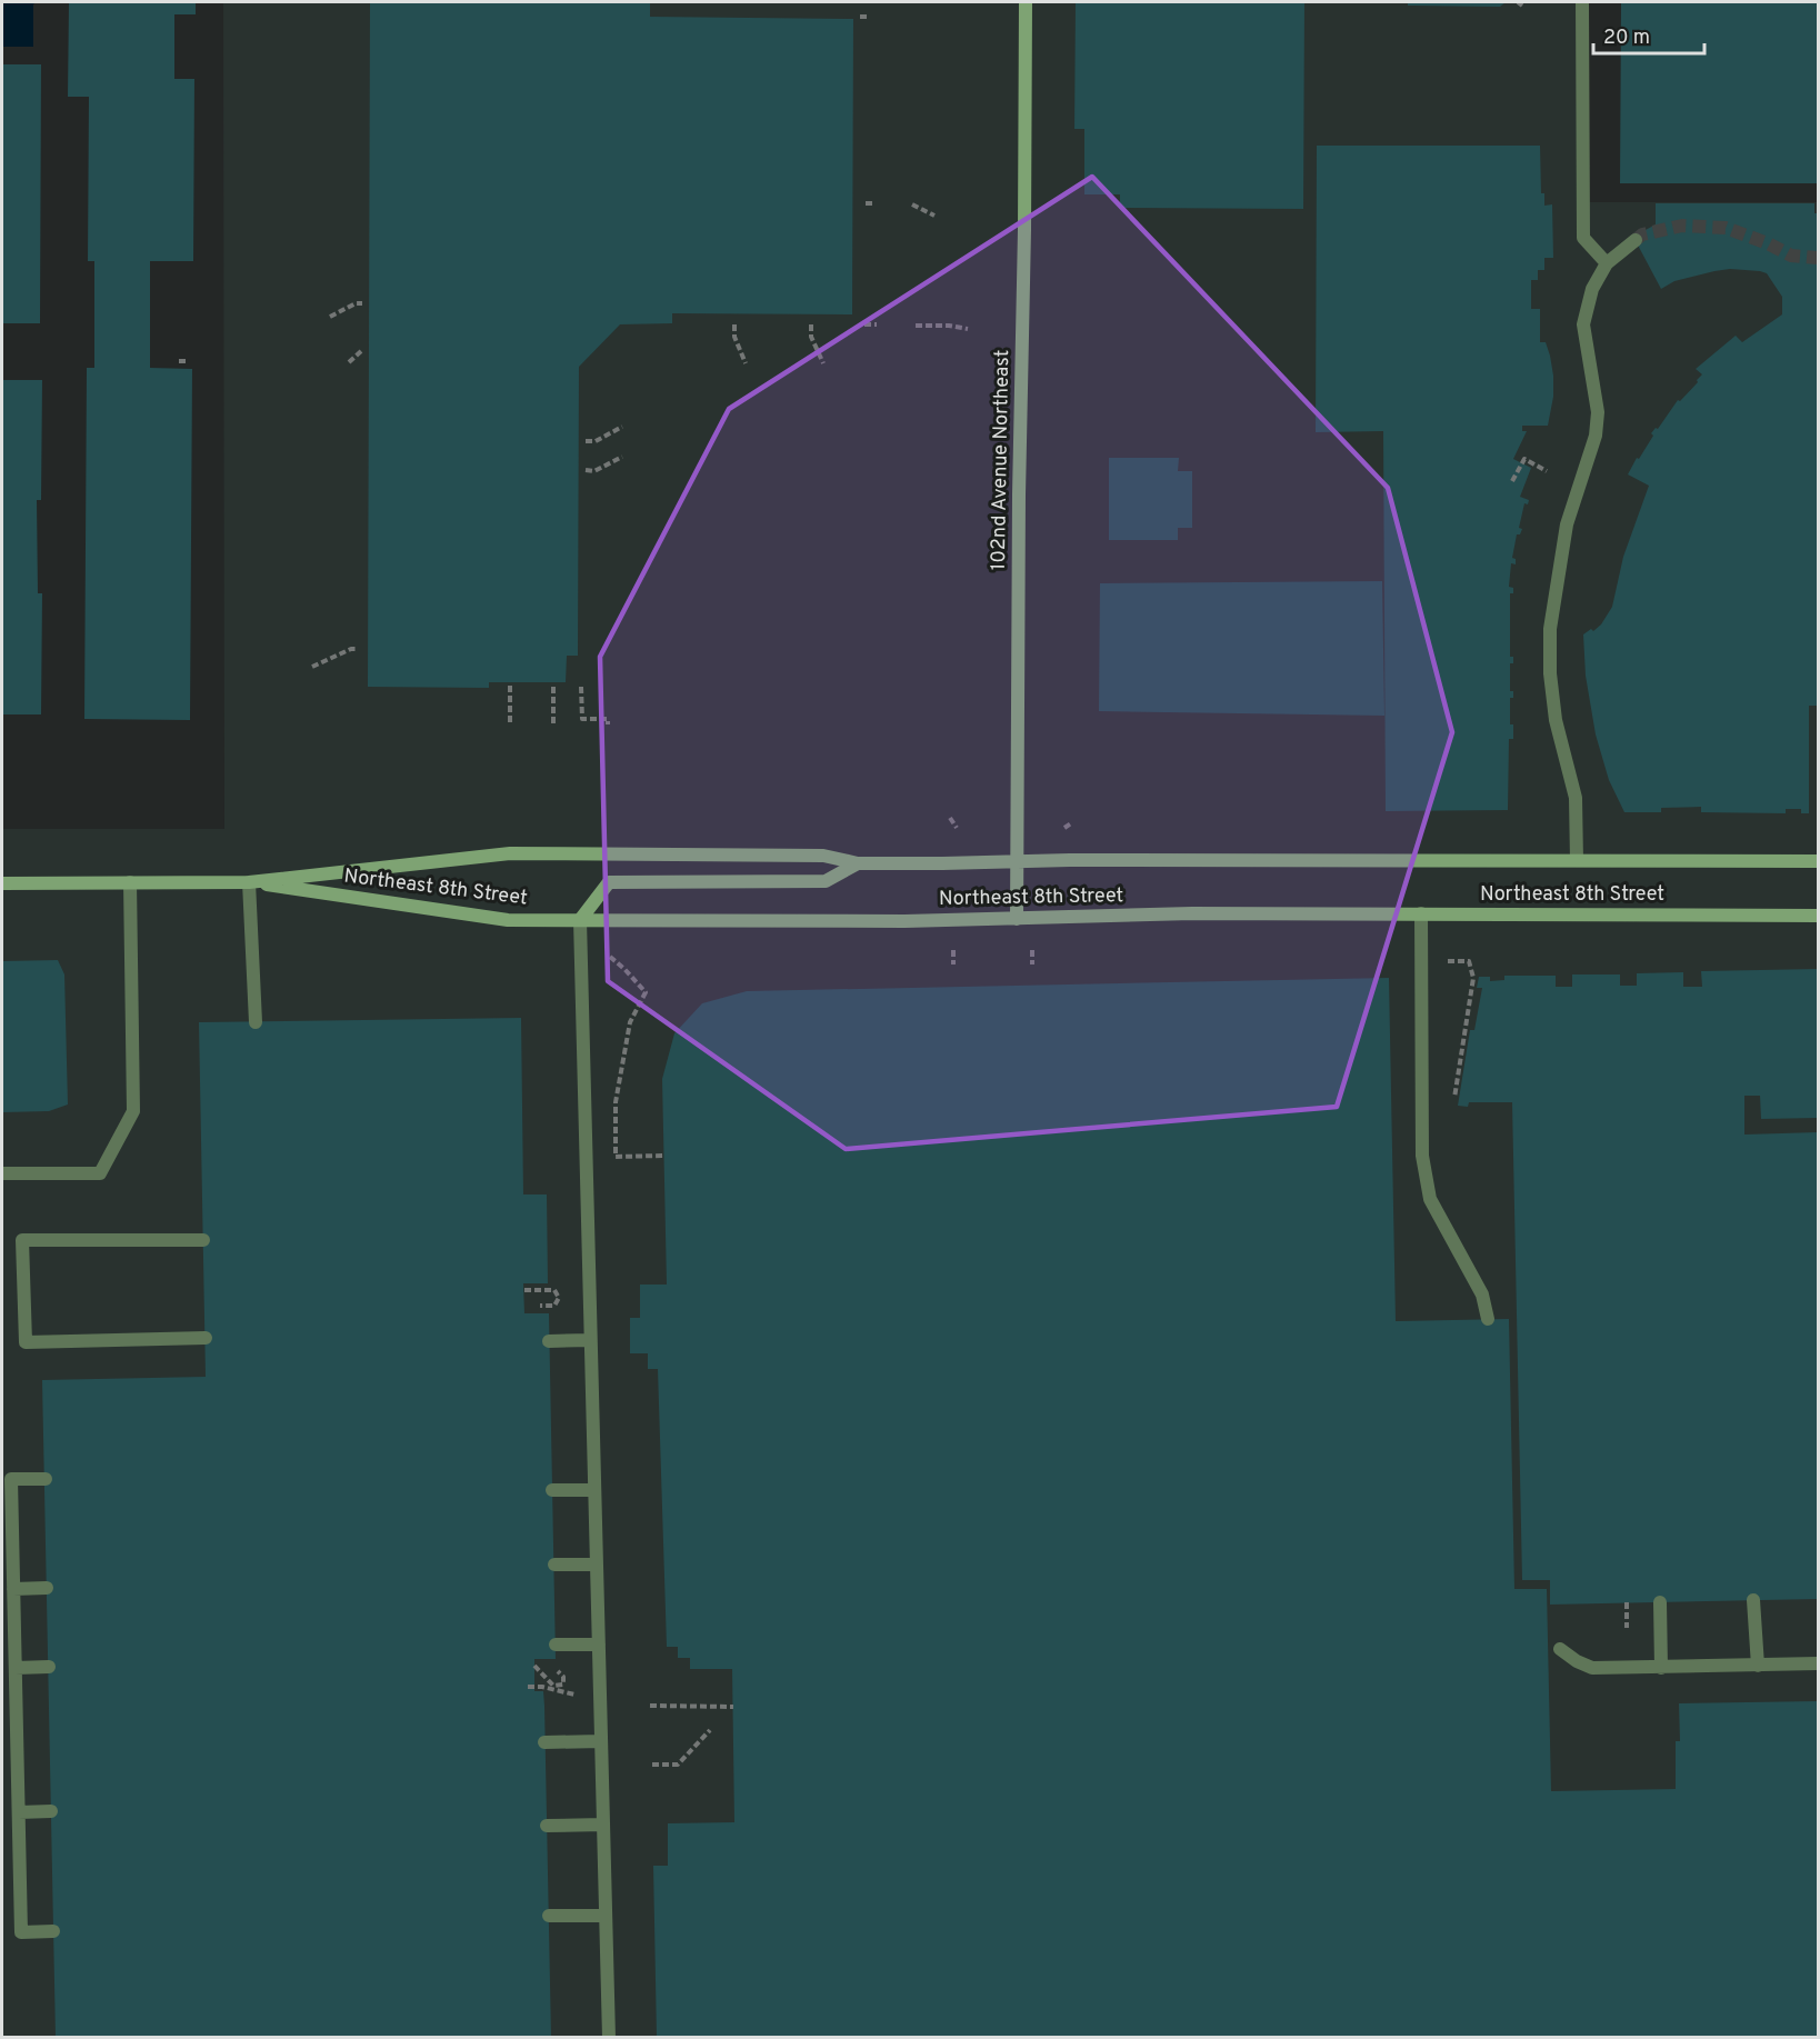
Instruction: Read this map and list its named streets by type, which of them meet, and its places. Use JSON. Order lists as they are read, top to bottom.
{
  "streets": {
    "main road": ["102nd Avenue Northeast", "Northeast 8th Street"]
  },
  "crossings": [
    ["102nd Avenue Northeast", "Northeast 8th Street"]
  ],
  "scale_bar": "20 m"
}
